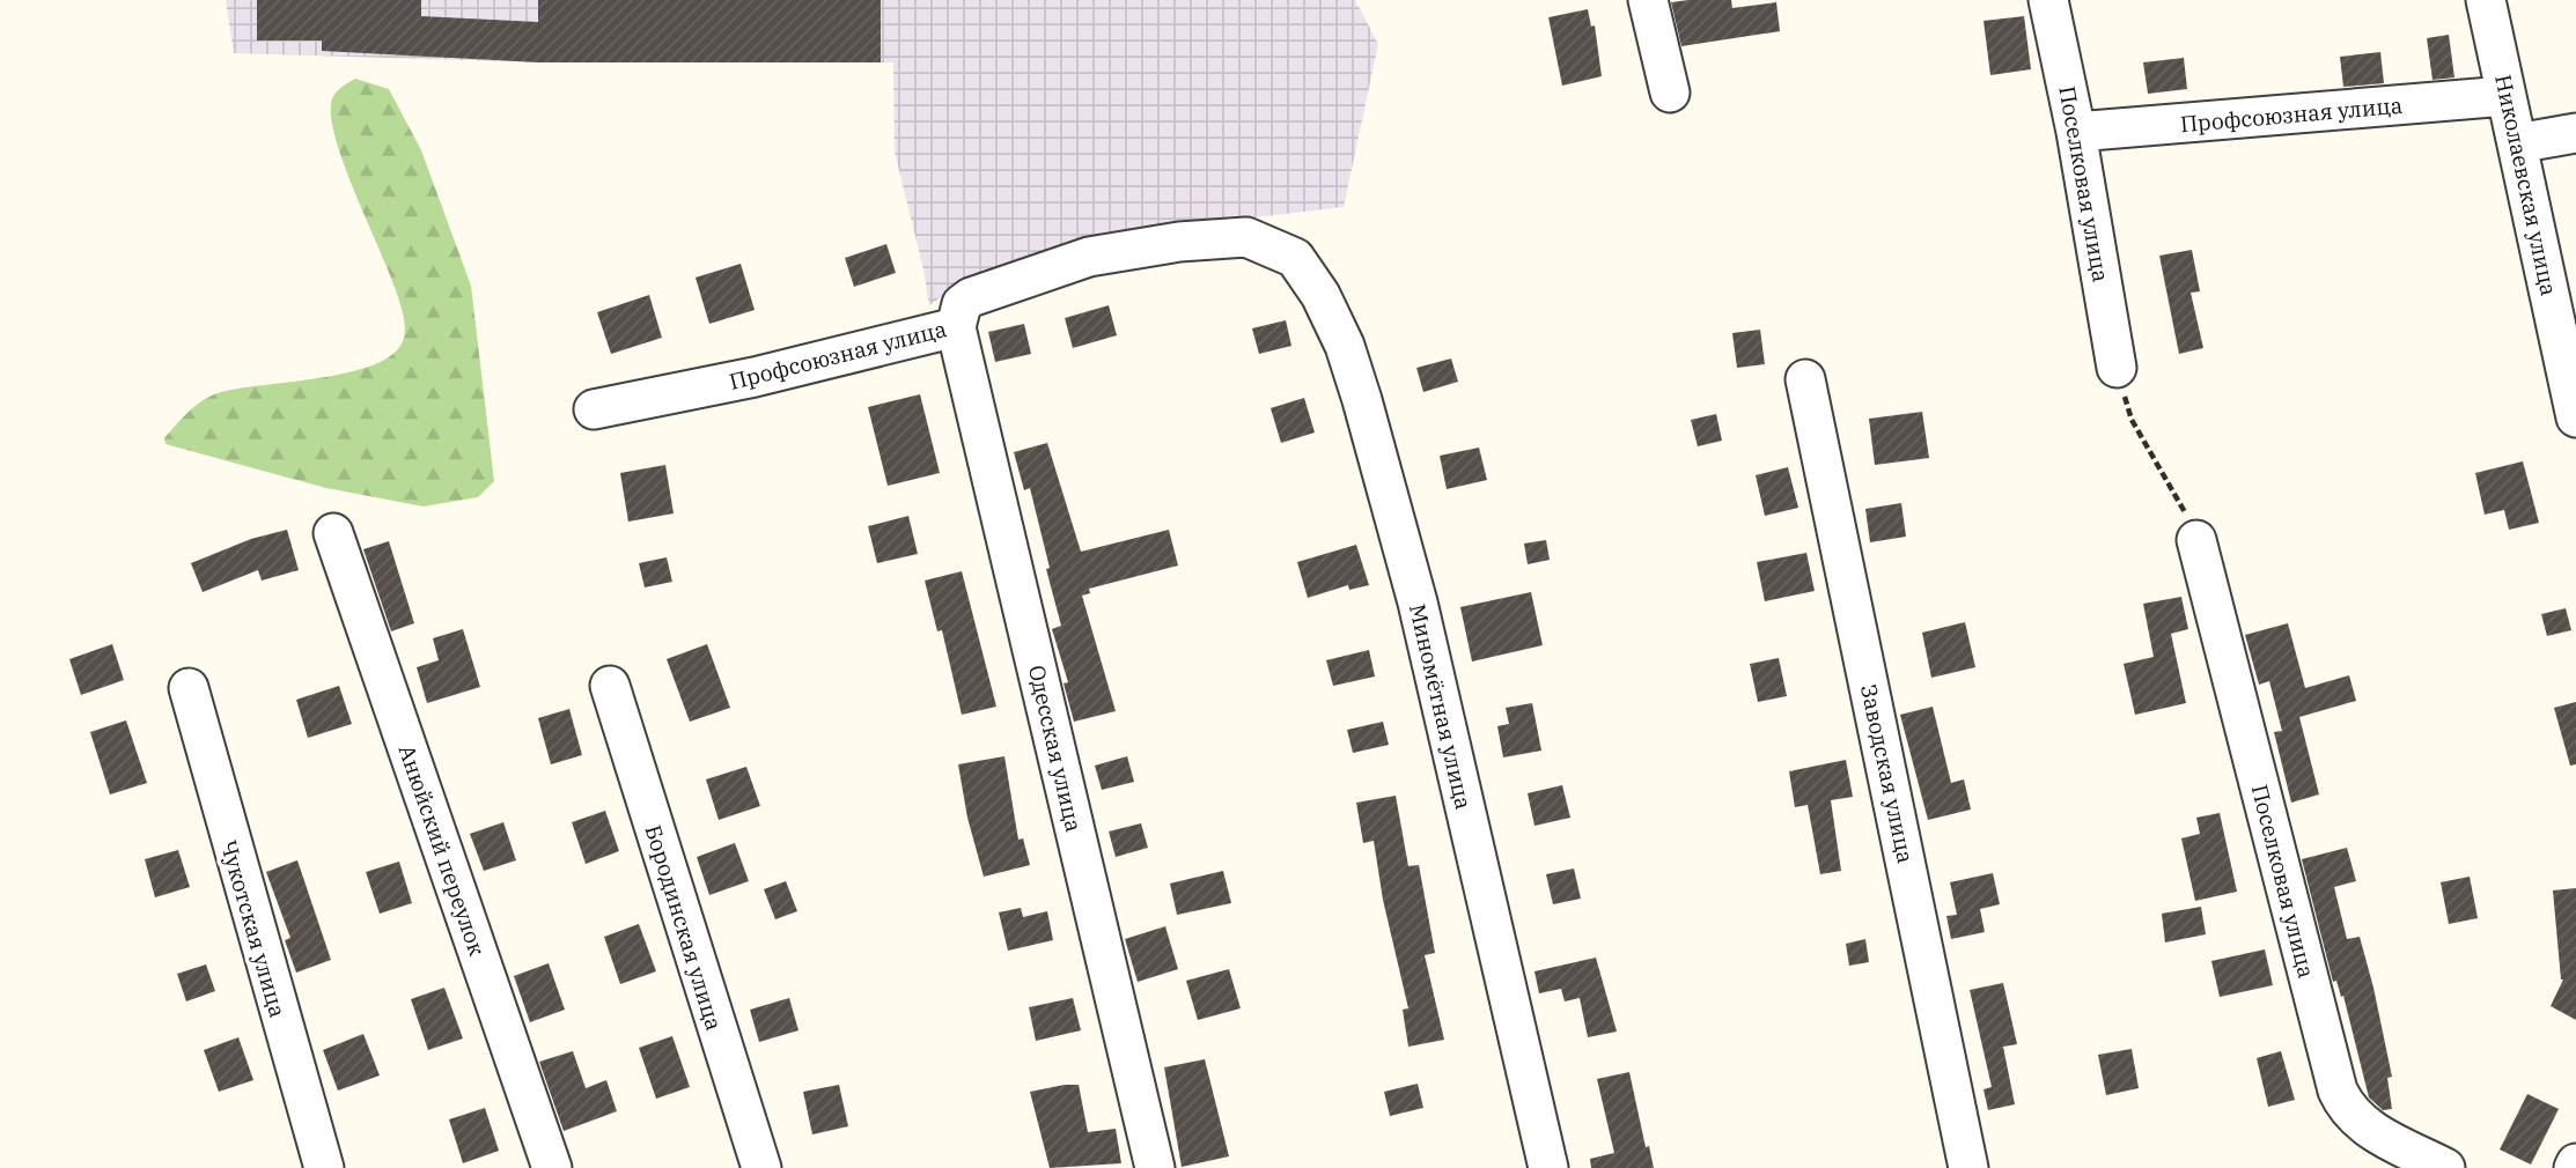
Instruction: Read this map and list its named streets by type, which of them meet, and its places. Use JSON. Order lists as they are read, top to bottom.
{
  "streets": {
    "street": [
      "Профсоюзная улица",
      "Поселковая улица",
      "Николаевская улица",
      "Миномётная улица",
      "Одесская улица",
      "Заводская улица",
      "Анюйский переулок",
      "Бородинская улица",
      "Чукотская улица"
    ]
  },
  "crossings": [
    ["Профсоюзная улица", "Поселковая улица"],
    ["Профсоюзная улица", "Николаевская улица"],
    ["Профсоюзная улица", "Миномётная улица"],
    ["Профсоюзная улица", "Одесская улица"]
  ]
}
